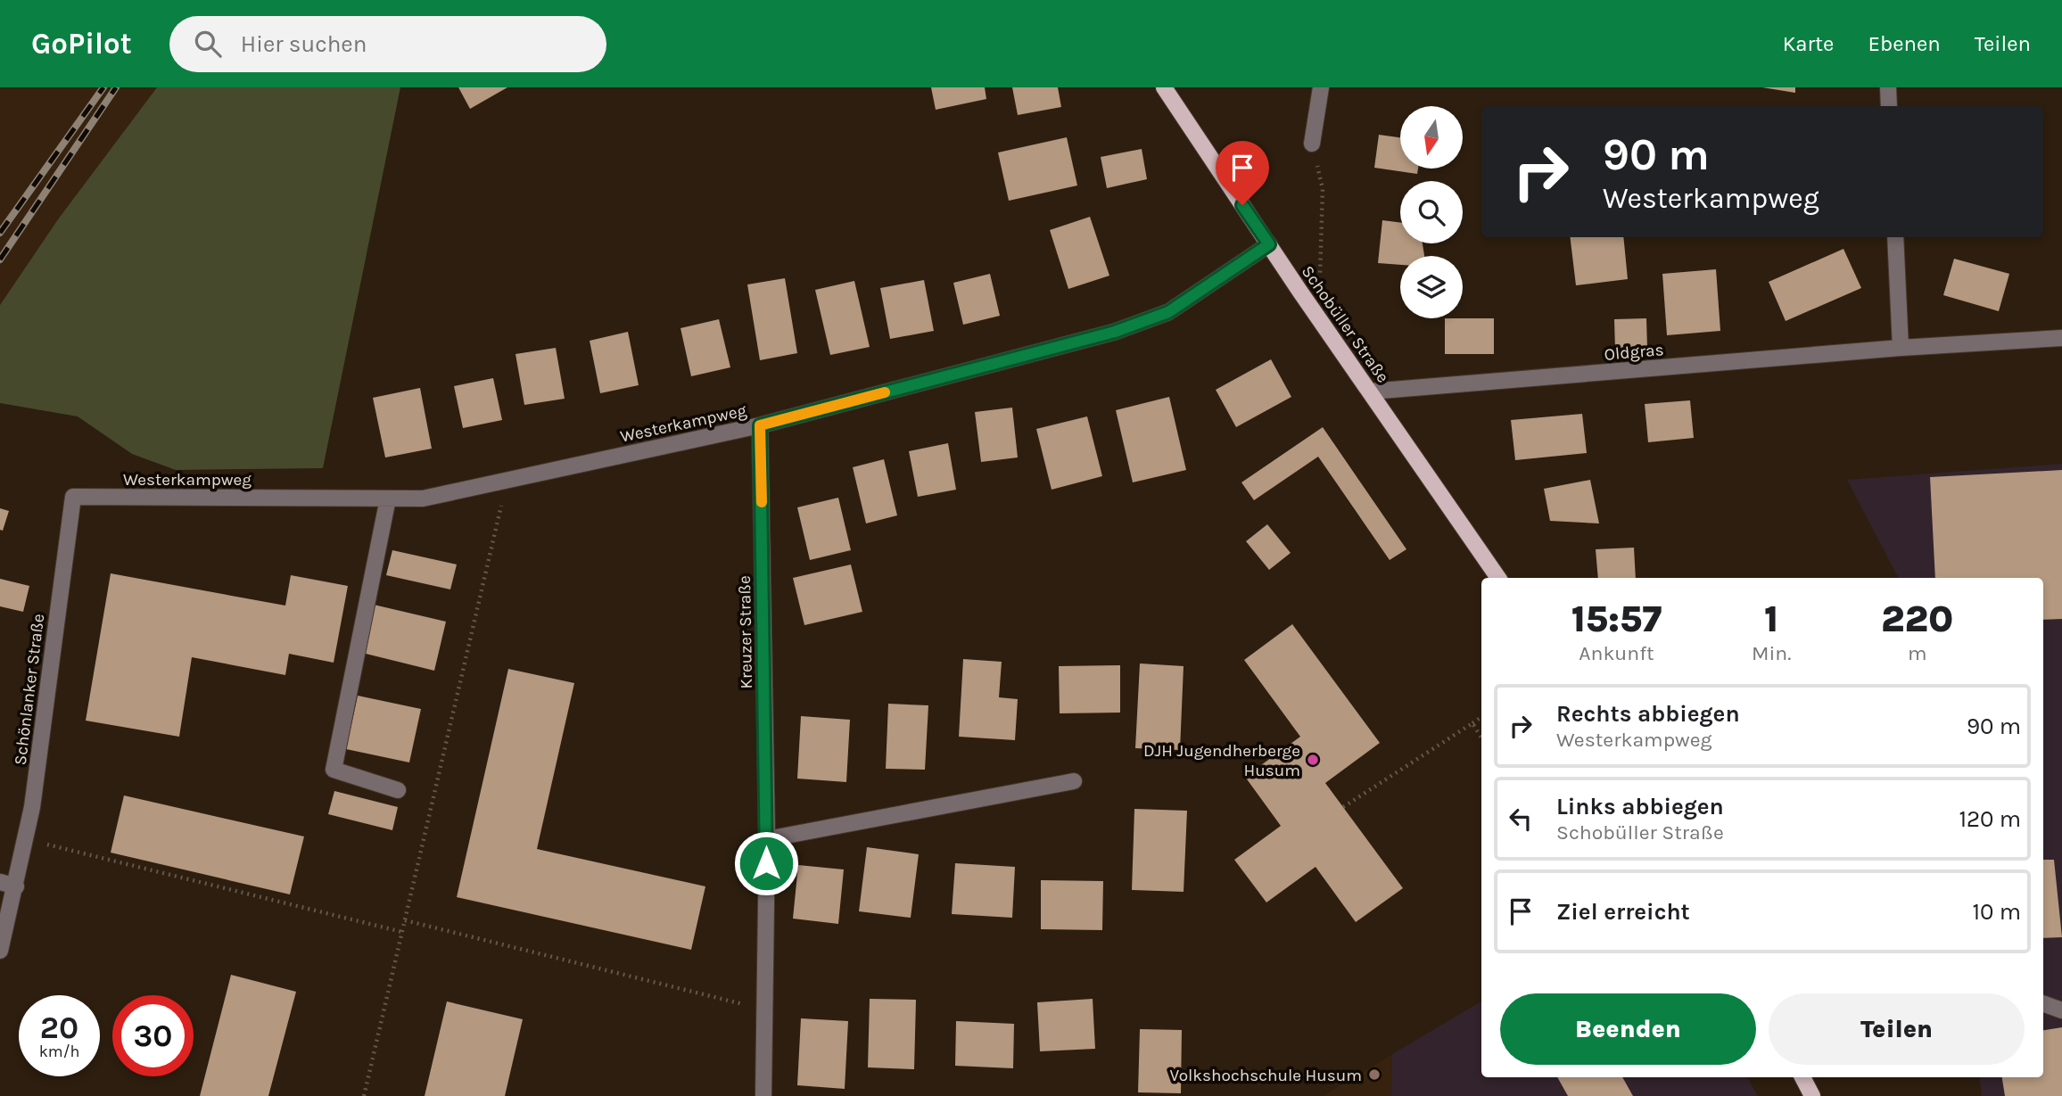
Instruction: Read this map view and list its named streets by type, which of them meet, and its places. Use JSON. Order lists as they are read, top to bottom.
{
  "streets": {
    "main road": ["Schobüller Straße"],
    "street": [
      "Oldgras",
      "Westerkampweg",
      "Kreuzer Straße",
      "Schönlanker Straße"
    ]
  },
  "crossings": [
    ["Schobüller Straße", "Oldgras"],
    ["Schobüller Straße", "Westerkampweg"],
    ["Westerkampweg", "Kreuzer Straße"],
    ["Westerkampweg", "Schönlanker Straße"]
  ],
  "places": ["DJH Jugendherberge Husum", "Volkshochschule Husum"],
  "north": "bottom",
  "page": {
    "header": "GoPilot",
    "search": "Hier suchen",
    "nav": ["Karte", "Ebenen", "Teilen"],
    "turn": ["90 m", "Westerkampweg"],
    "eta": [
      "15:57",
      "Ankunft",
      "1",
      "Min.",
      "220",
      "m"
    ],
    "list": [
      {
        "name": "Rechts abbiegen",
        "note": "Westerkampweg",
        "value": "90 m"
      },
      {
        "name": "Links abbiegen",
        "note": "Schobüller Straße",
        "value": "120 m"
      },
      {
        "name": "Ziel erreicht",
        "value": "10 m"
      }
    ],
    "buttons": ["Beenden", "Teilen"],
    "speed": "20 km/h",
    "limit": "30"
  }
}
